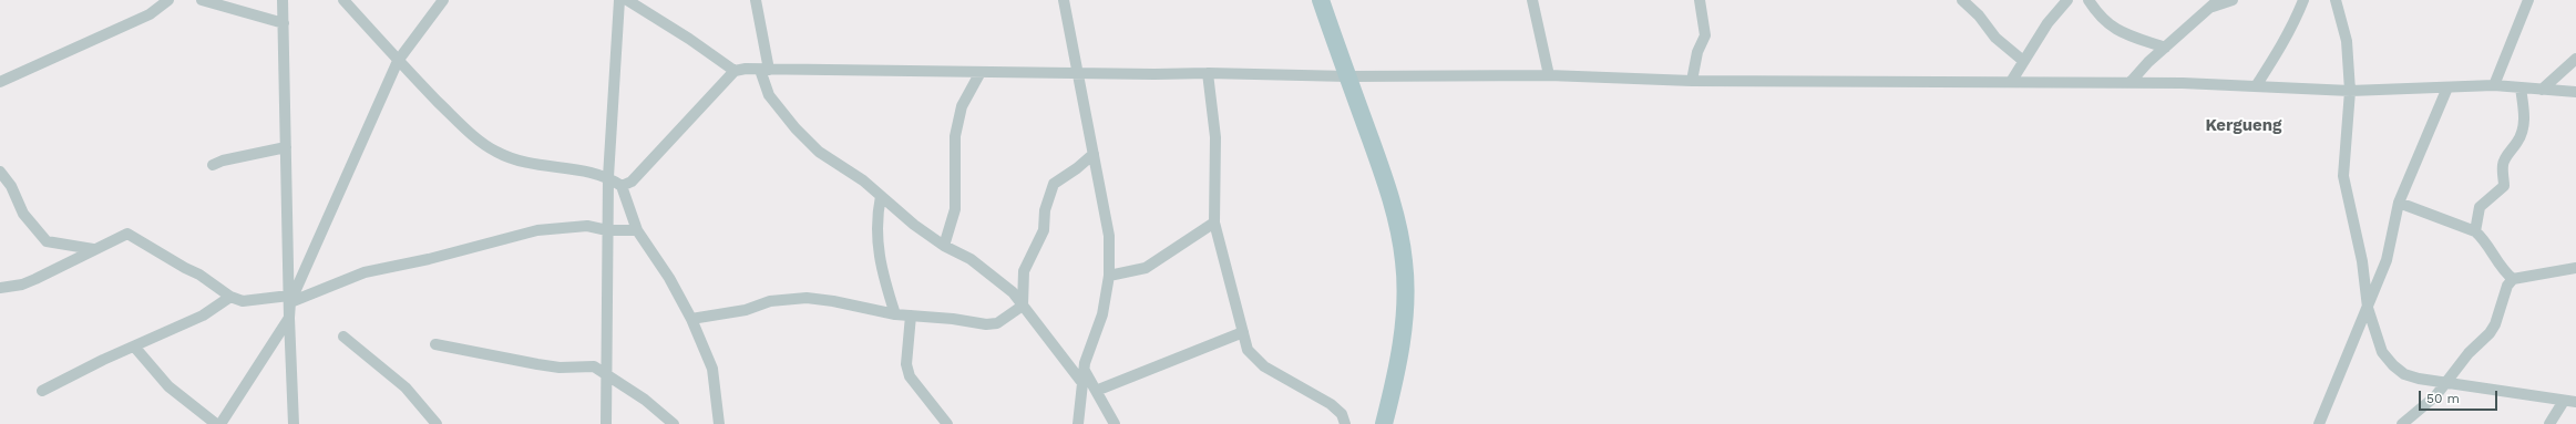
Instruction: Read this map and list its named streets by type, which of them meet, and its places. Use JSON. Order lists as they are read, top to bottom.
{
  "districts": ["Kergueng"],
  "scale_bar": "50 m"
}
